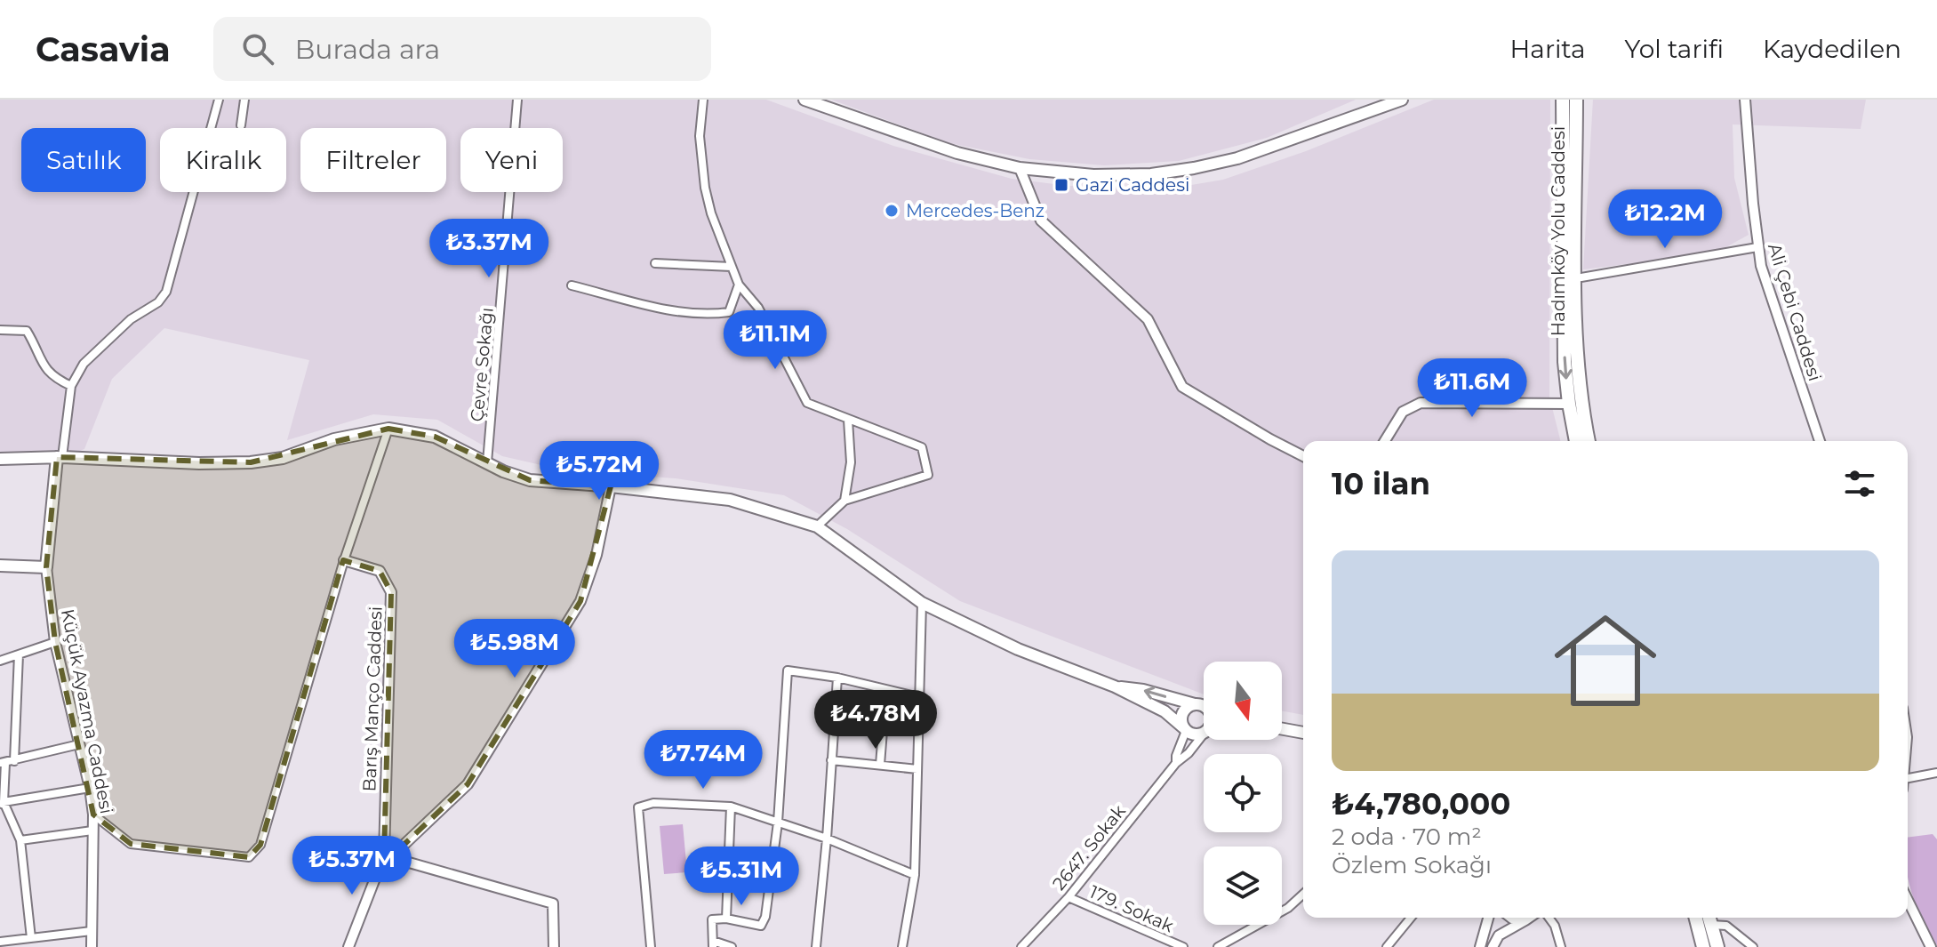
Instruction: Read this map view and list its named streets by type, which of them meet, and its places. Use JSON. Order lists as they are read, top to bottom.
{
  "streets": {
    "main road": ["Hadımköy Yolu Caddesi"],
    "street": [
      "Ali Çebi Caddesi",
      "Çevre Sokağı",
      "Barış Manço Caddesi",
      "Küçük Ayazma Caddesi",
      "2647. Sokak",
      "179. Sokak"
    ]
  },
  "crossings": [
    ["2647. Sokak", "179. Sokak"]
  ],
  "places": {
    "transit": ["Gazi Caddesi"],
    "other": ["Mercedes-Benz"]
  },
  "north": "bottom",
  "page": {
    "header": "Casavia",
    "search": "Burada ara",
    "nav": ["Harita", "Yol tarifi", "Kaydedilen"],
    "chip": [
      "Satılık",
      "Kiralık",
      "Filtreler",
      "Yeni"
    ],
    "price": [
      "₺12.2M",
      "₺3.37M",
      "₺11.1M",
      "₺11.6M",
      "₺5.72M",
      "₺5.98M",
      "₺4.78M",
      "₺7.74M",
      "₺5.37M",
      "₺5.31M"
    ],
    "heading": "10 ilan",
    "list": [
      {
        "name": "₺4,780,000",
        "note": "2 oda · 70 m² · Özlem Sokağı"
      }
    ]
  }
}
